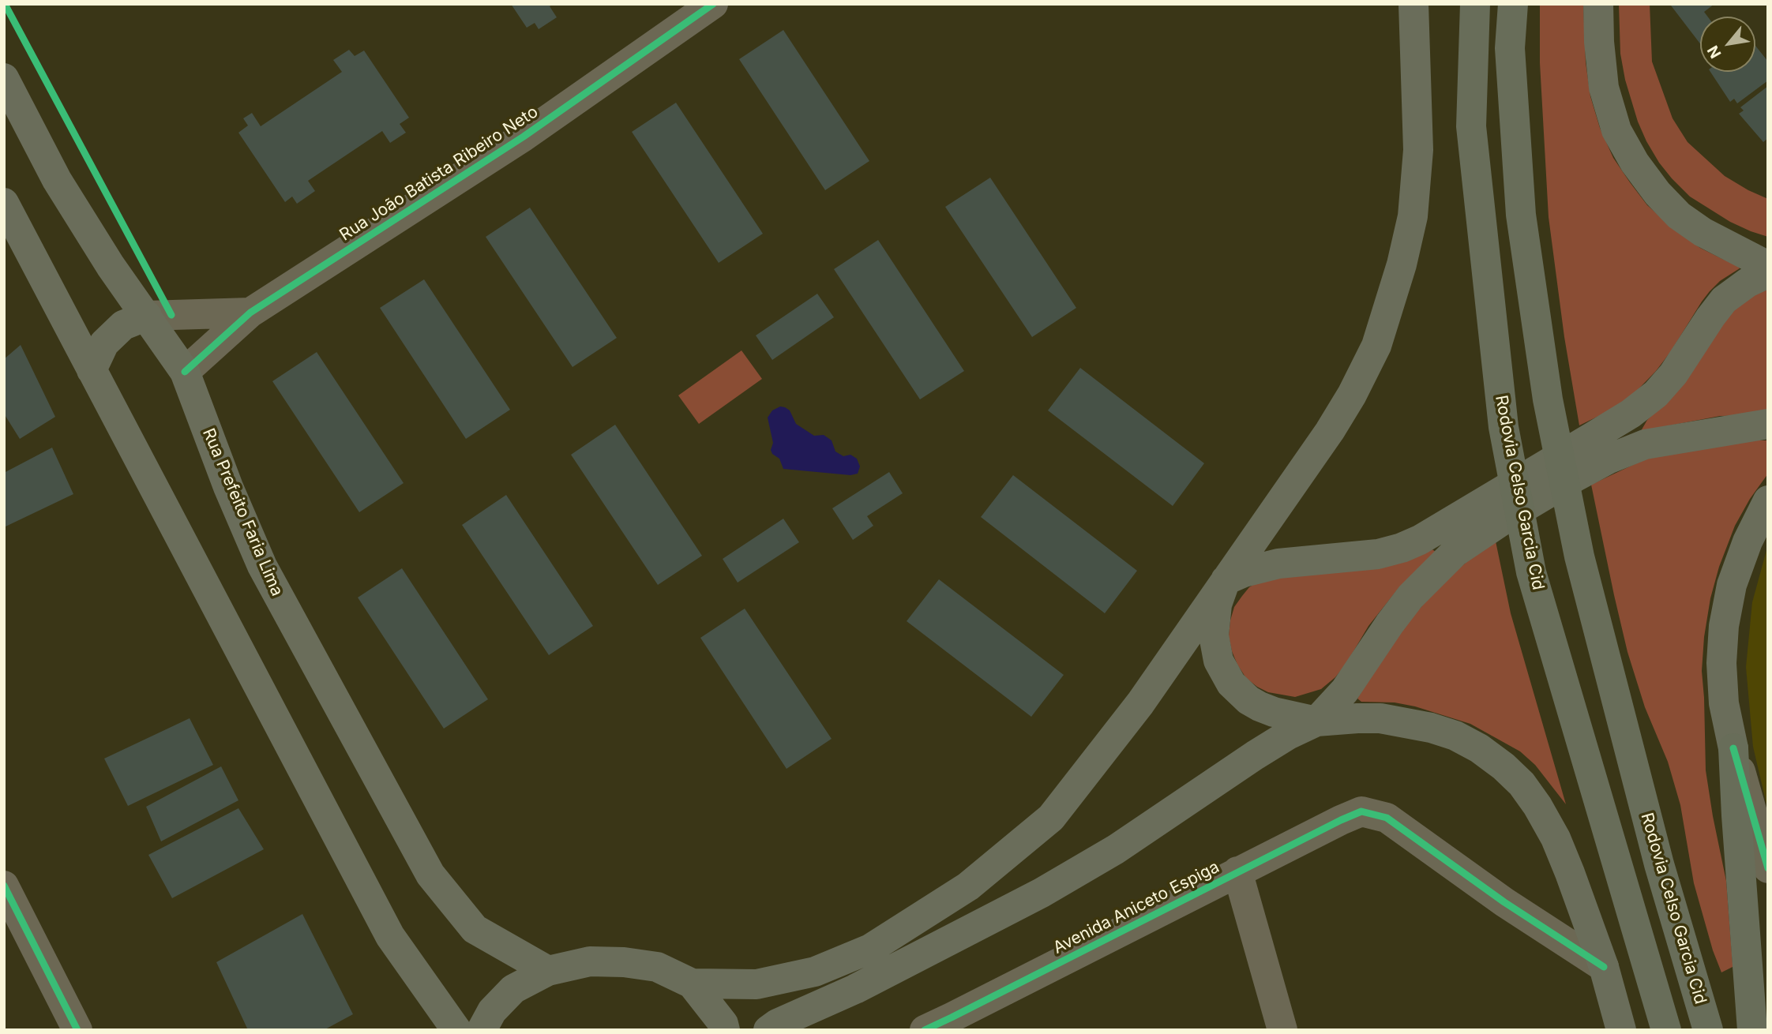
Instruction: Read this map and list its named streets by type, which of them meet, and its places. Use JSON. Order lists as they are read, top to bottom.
{
  "streets": {
    "highway": ["Rodovia Celso Garcia Cid"],
    "main road": ["Rua Prefeito Faria Lima"],
    "street": ["Rua João Batista Ribeiro Neto", "Avenida Aniceto Espiga"]
  },
  "crossings": [
    ["Rua João Batista Ribeiro Neto", "Rua Prefeito Faria Lima"]
  ],
  "north": "bottom left"
}
